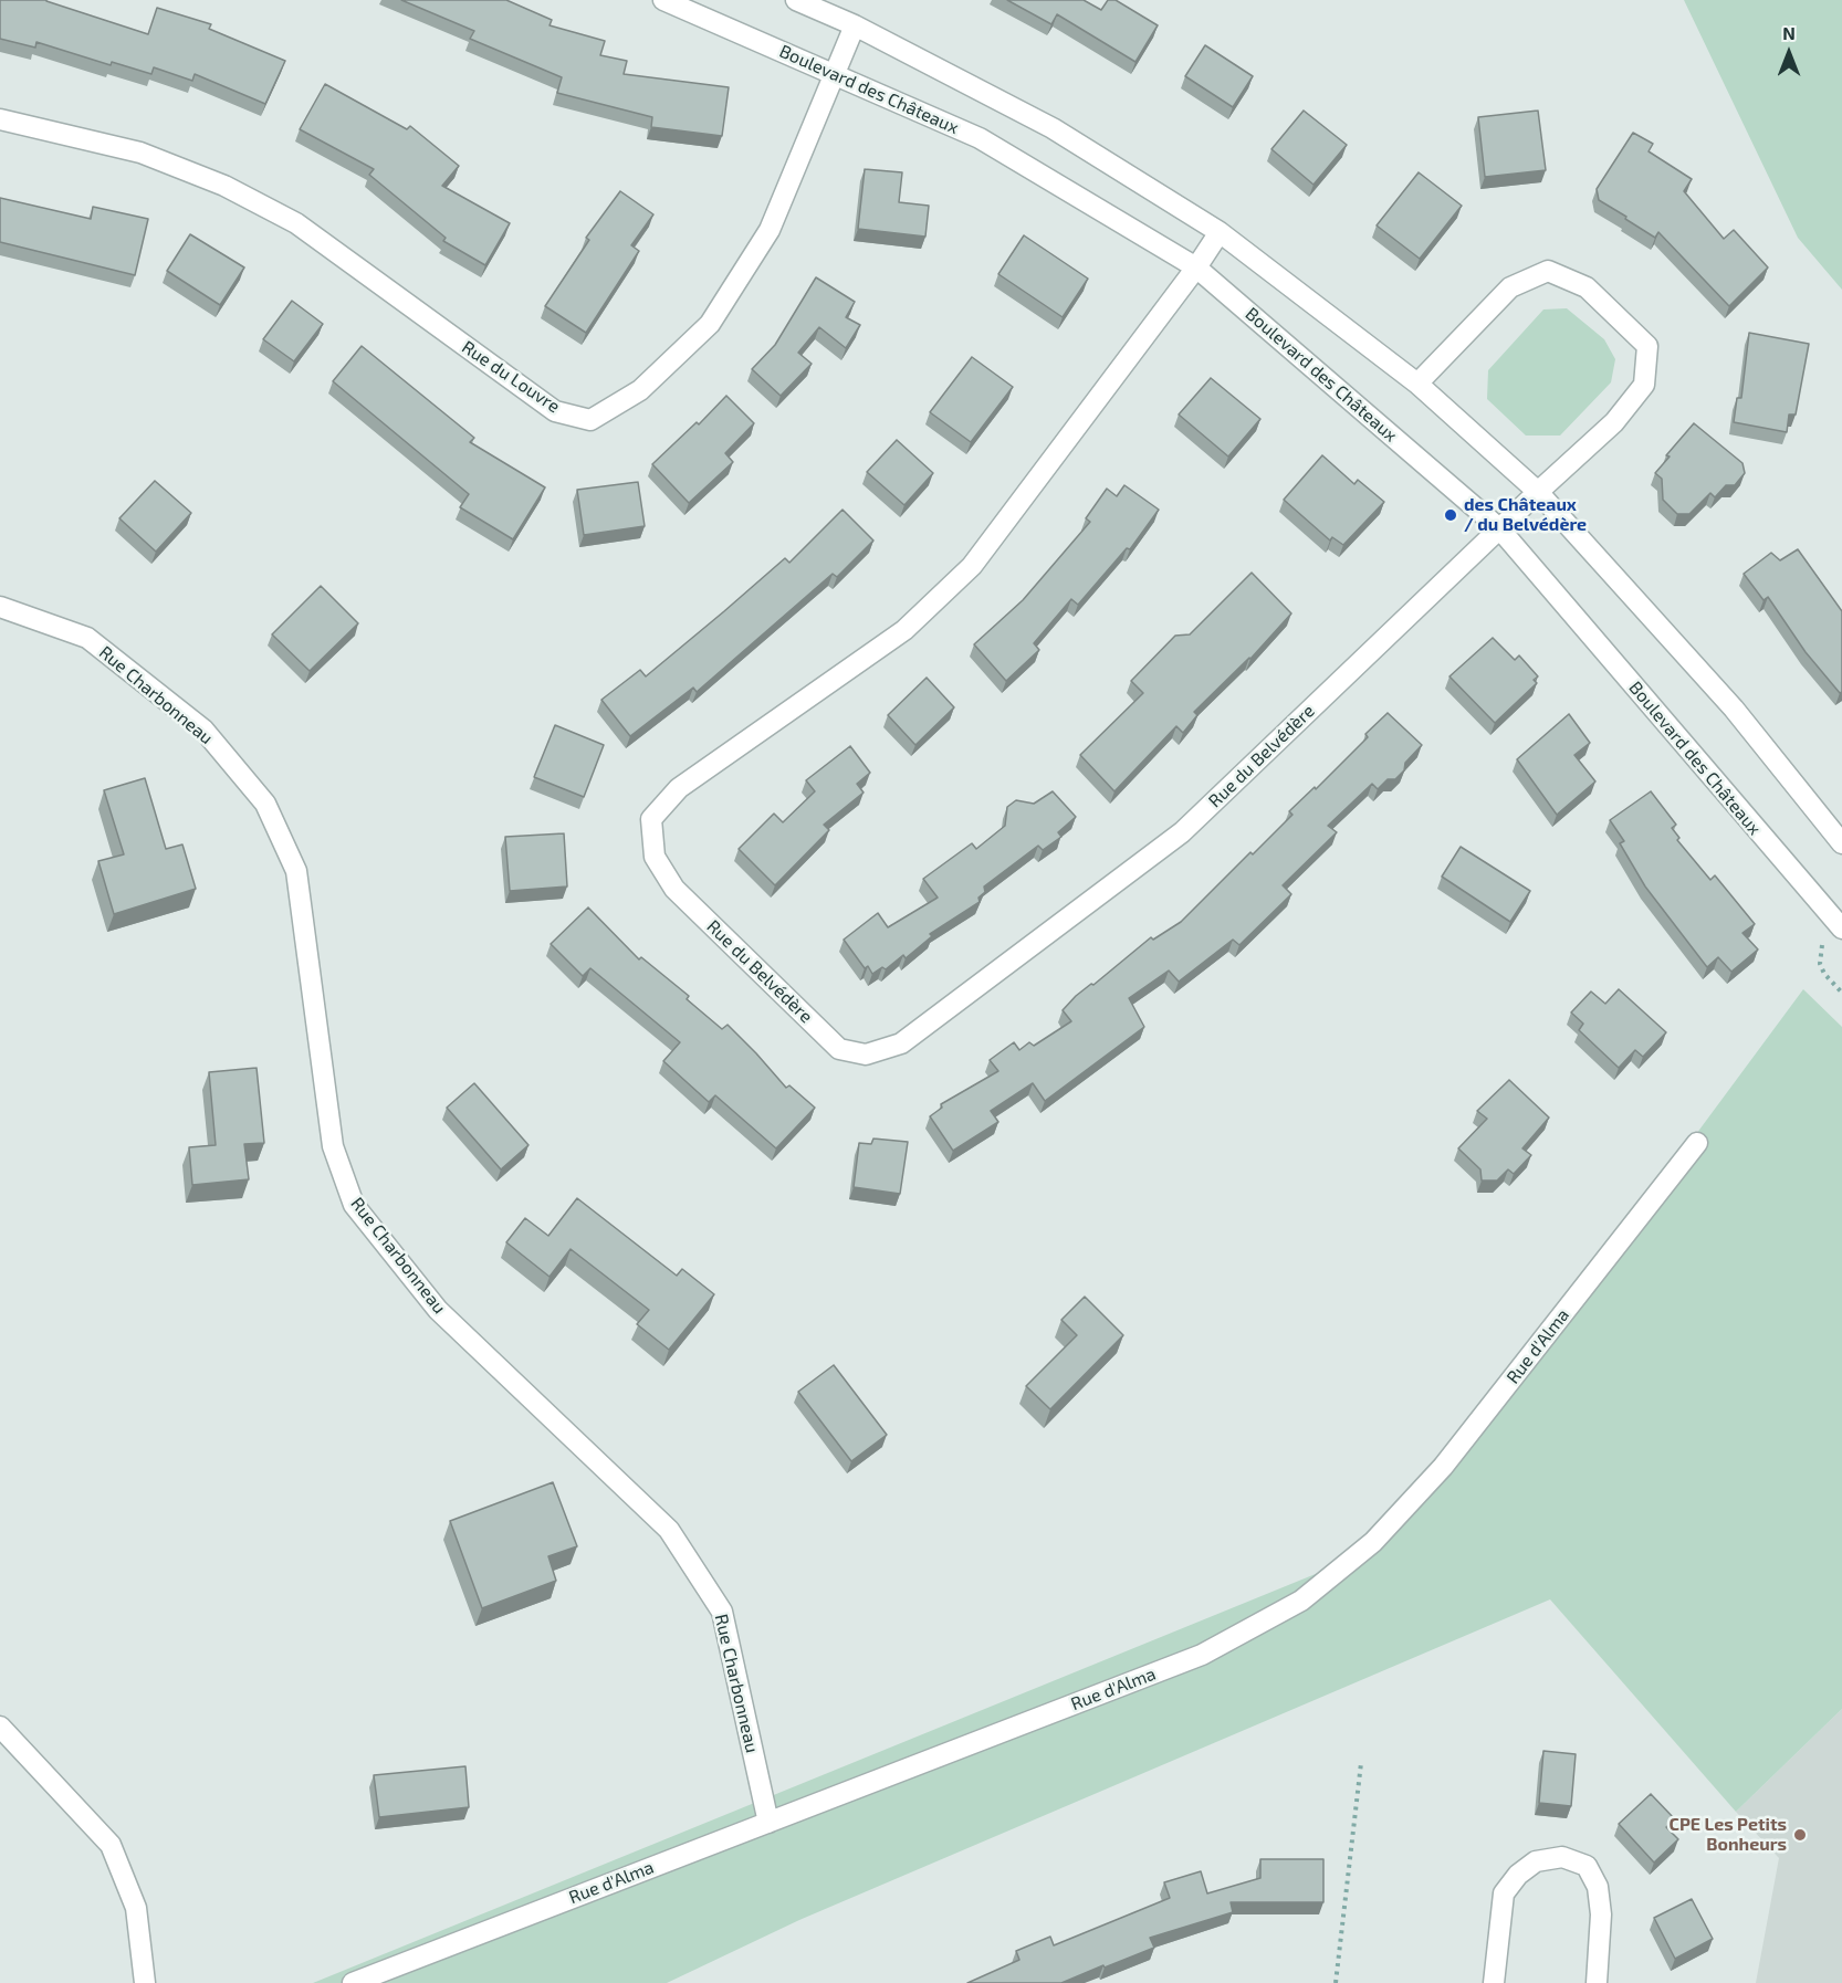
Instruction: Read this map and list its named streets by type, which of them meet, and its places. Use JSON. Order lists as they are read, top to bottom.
{
  "streets": {
    "street": [
      "Boulevard des Châteaux",
      "Rue du Louvre",
      "Rue Charbonneau",
      "Rue du Belvédère",
      "Rue d'Alma"
    ]
  },
  "crossings": [
    ["Boulevard des Châteaux", "Rue du Louvre"],
    ["Boulevard des Châteaux", "Rue du Belvédère"],
    ["Rue Charbonneau", "Rue d'Alma"]
  ],
  "places": ["des Châteaux / du Belvédère", "CPE Les Petits Bonheurs"],
  "north": "top"
}
